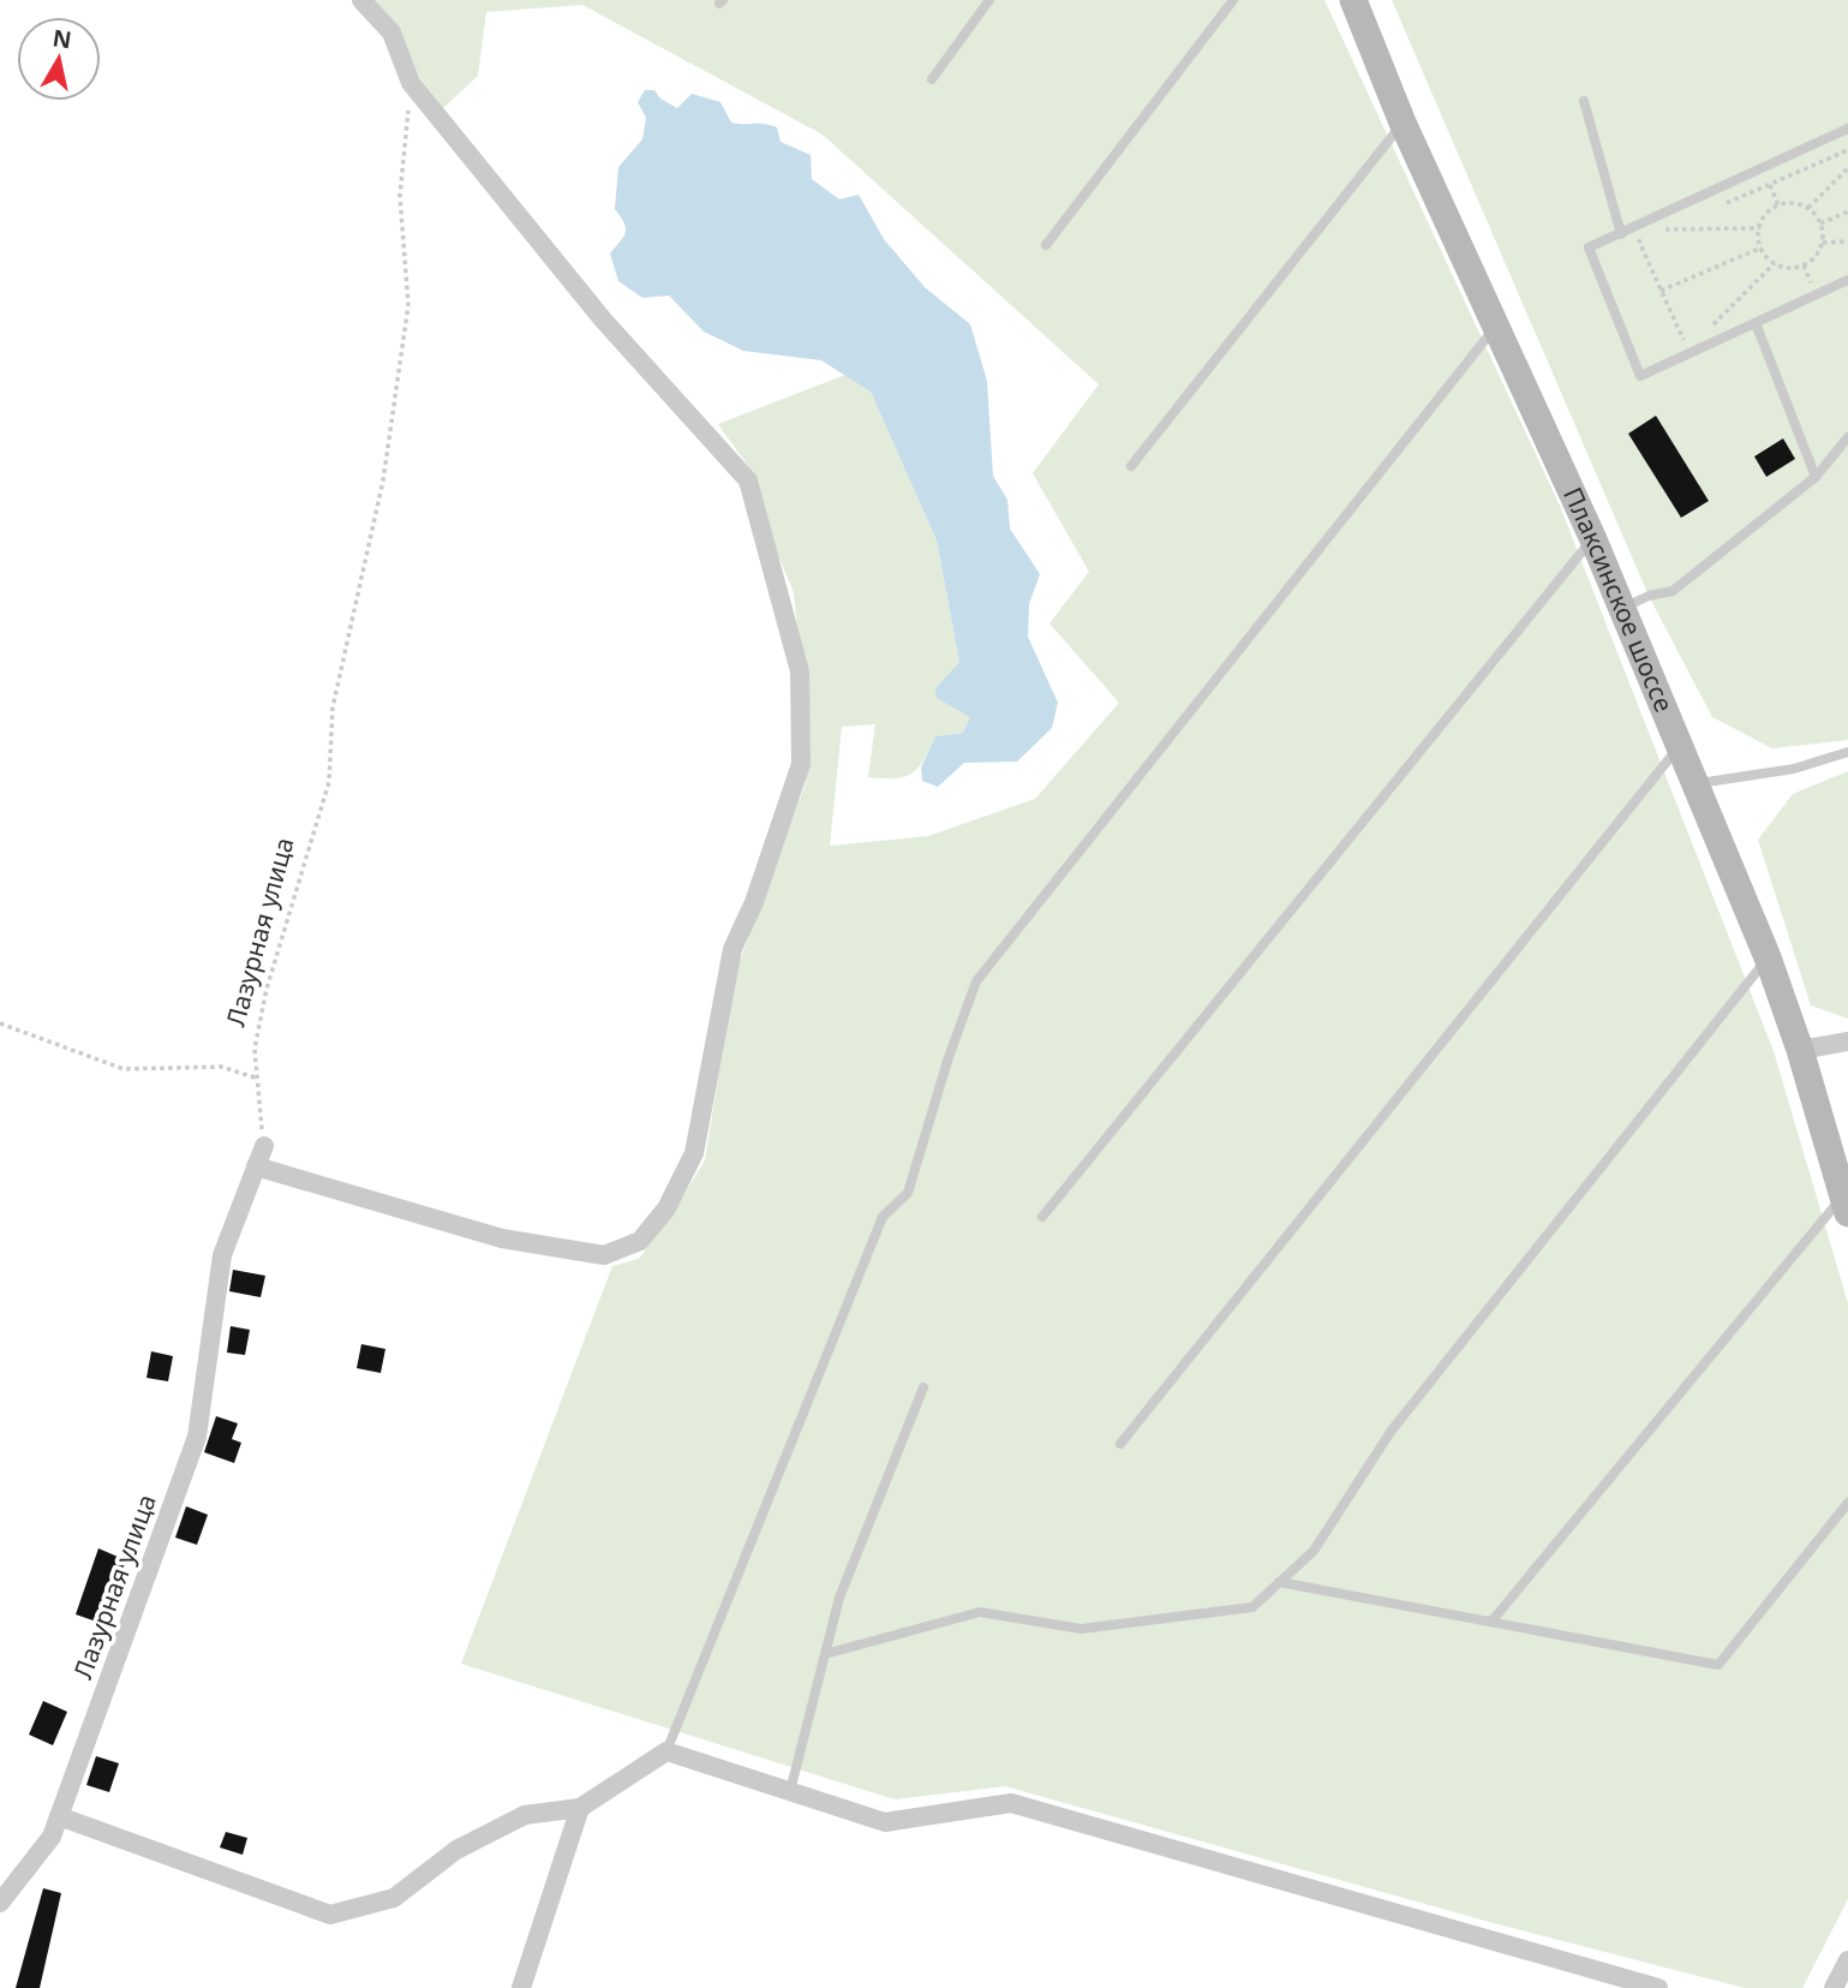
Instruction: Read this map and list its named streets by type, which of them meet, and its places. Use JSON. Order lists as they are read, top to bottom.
{
  "streets": {
    "main road": ["Плаксинское шоссе"],
    "street": ["Лазурная улица"]
  },
  "north": "top"
}
